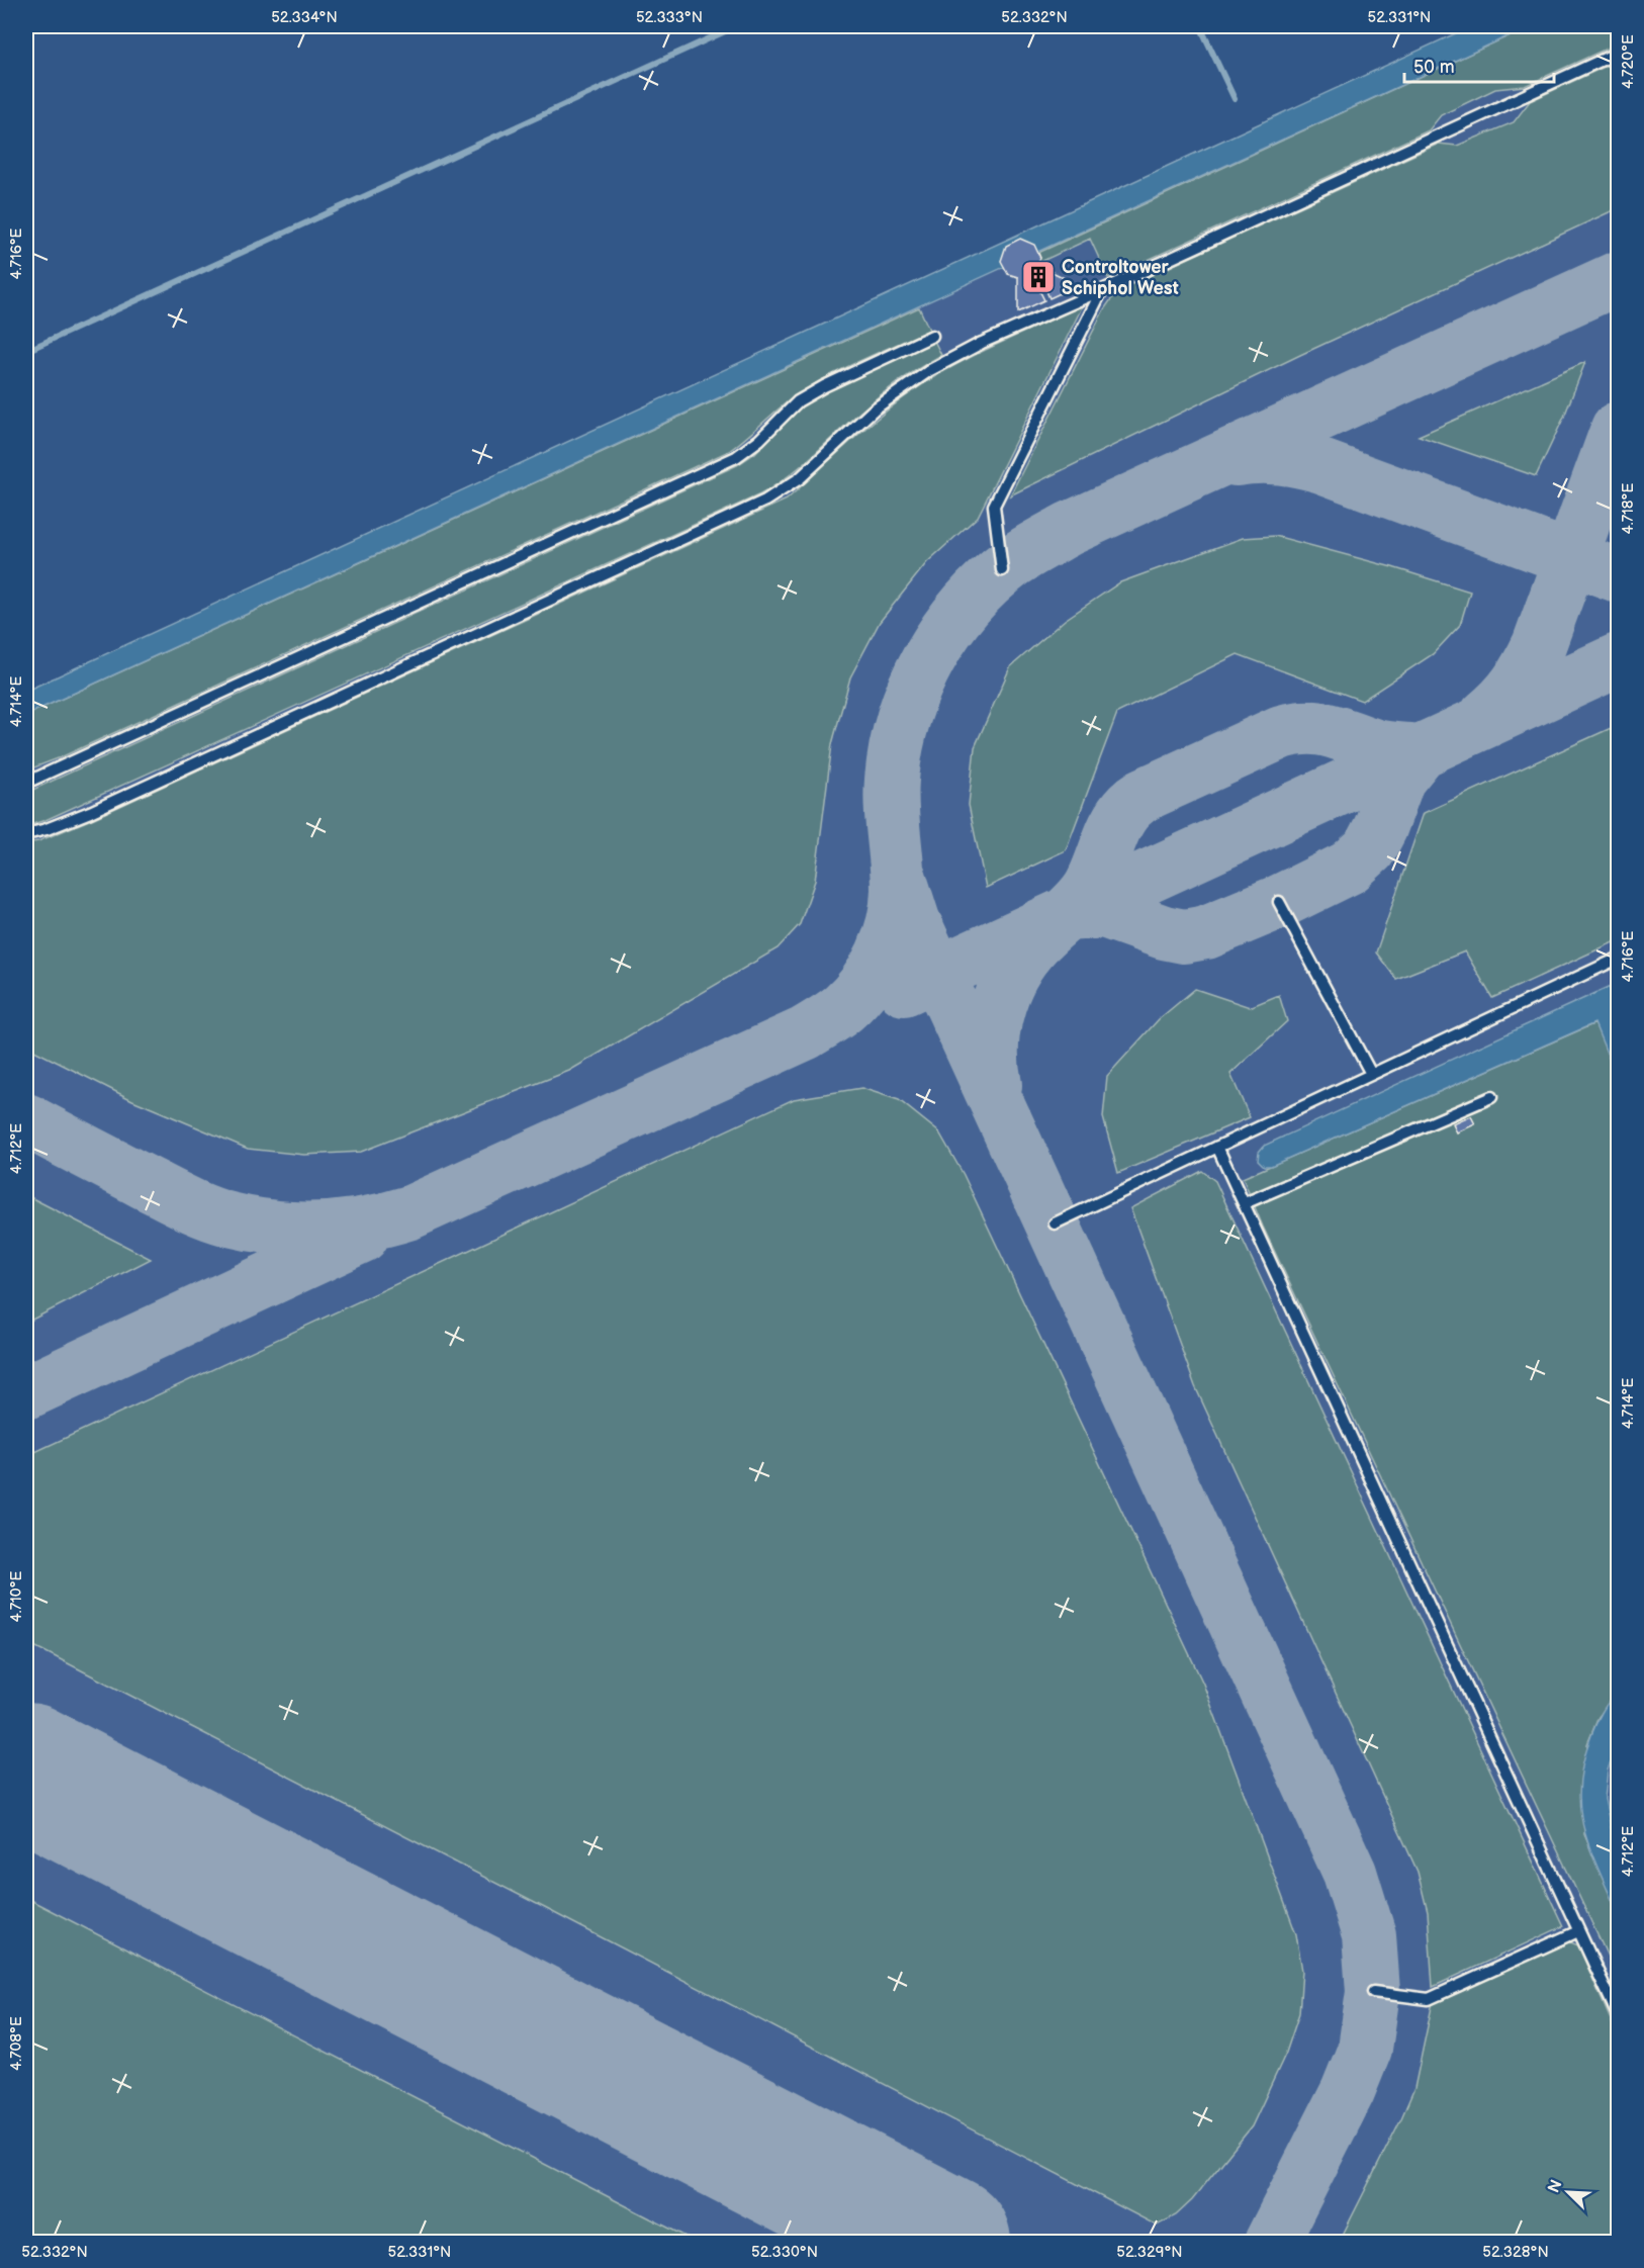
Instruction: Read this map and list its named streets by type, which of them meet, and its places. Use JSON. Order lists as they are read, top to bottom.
{
  "places": {
    "building": ["Controltower Schiphol West"]
  },
  "scale_bar": "50 m",
  "north": "top left",
  "coordinates": [
    "52.334°N",
    "52.333°N",
    "52.332°N",
    "52.331°N",
    "4.720°E",
    "4.716°E",
    "4.718°E",
    "4.714°E",
    "4.712°E",
    "4.710°E",
    "4.708°E",
    "52.330°N",
    "52.329°N",
    "52.328°N"
  ]
}
